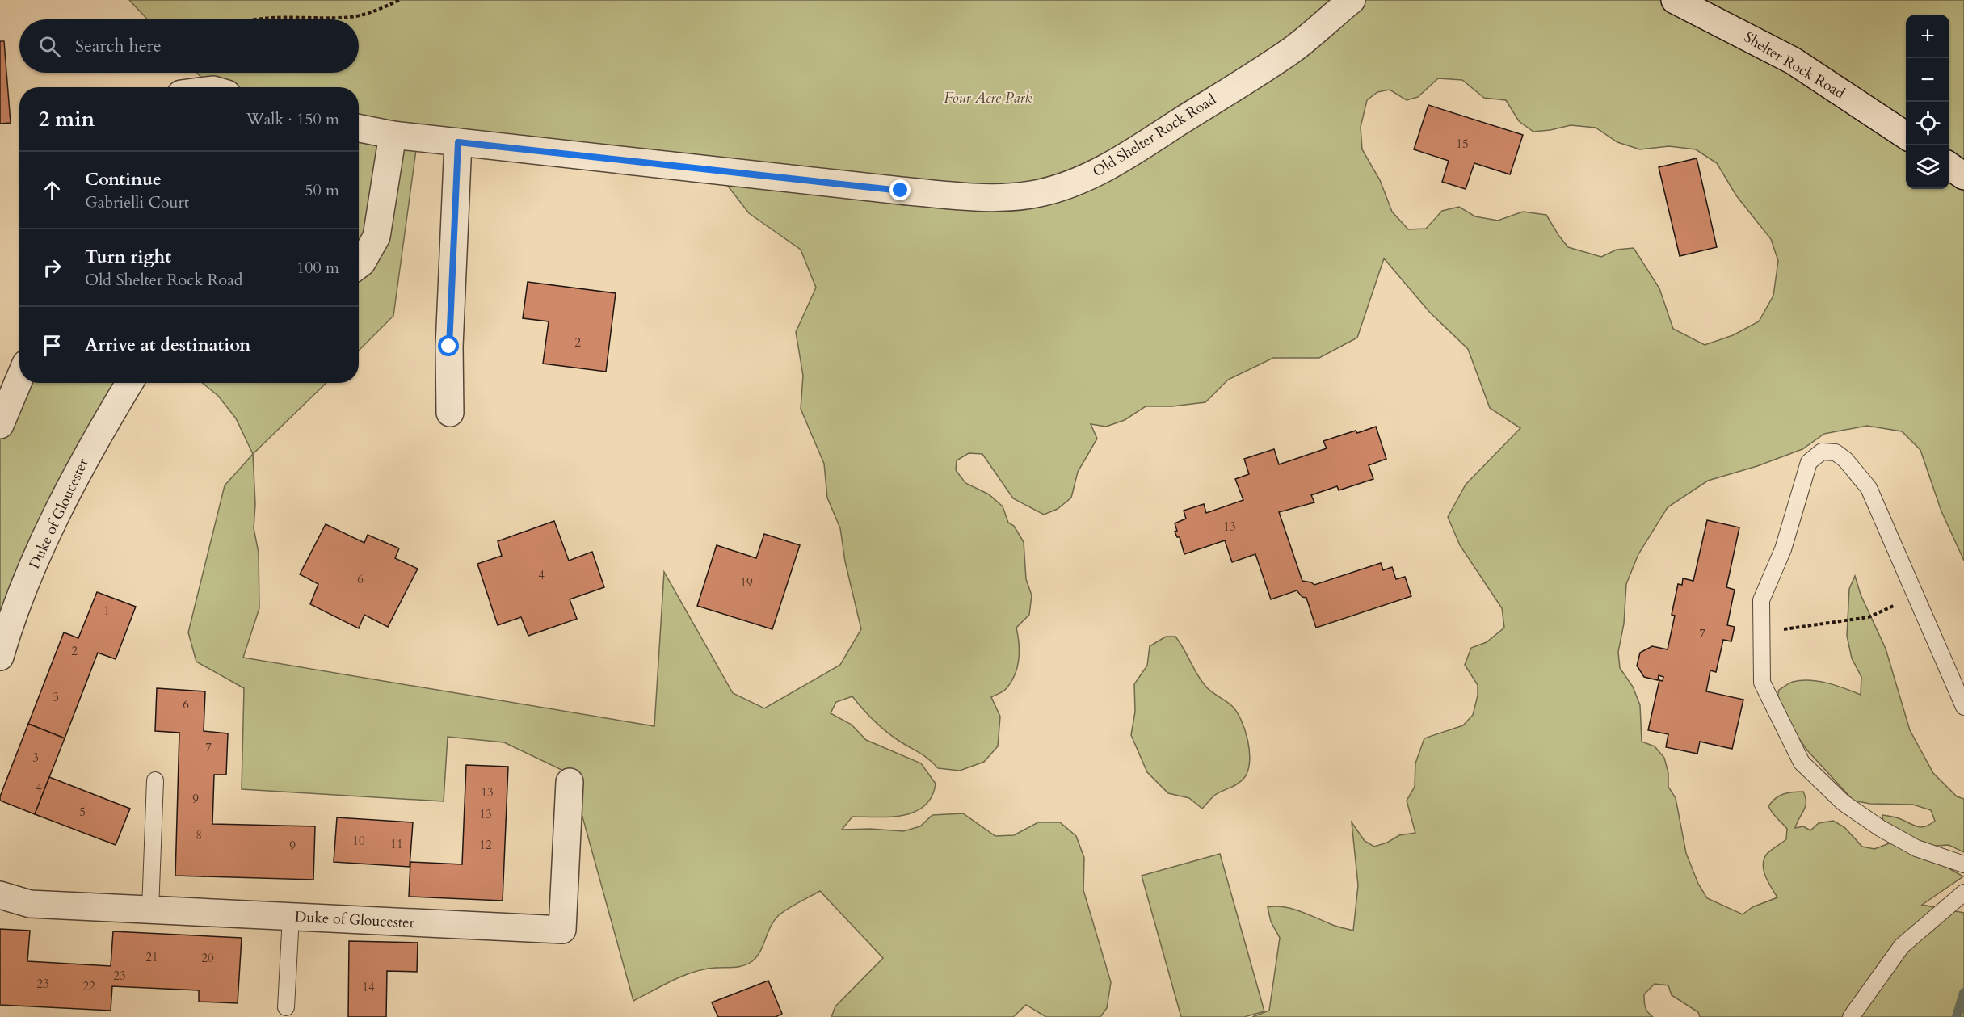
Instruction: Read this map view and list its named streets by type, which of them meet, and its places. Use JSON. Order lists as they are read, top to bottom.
{
  "streets": {
    "street": ["Shelter Rock Road", "Old Shelter Rock Road", "Duke of Gloucester"]
  },
  "parks": ["Four Acre Park"],
  "house_numbers": [
    "15",
    "2",
    "13",
    "4",
    "6",
    "19",
    "1",
    "7",
    "2",
    "3",
    "6",
    "7",
    "3",
    "4",
    "13",
    "9",
    "5",
    "13",
    "8",
    "10",
    "11",
    "12",
    "9",
    "21",
    "20",
    "23",
    "23",
    "22",
    "14"
  ],
  "page": {
    "map_buttons": ["+", "−"],
    "search": "Search here",
    "heading": ["2 min", "Walk · 150 m"],
    "list": [
      ["Continue", "Gabrielli Court", "50 m"],
      ["Turn right", "Old Shelter Rock Road", "100 m"],
      "Arrive at destination"
    ]
  }
}
